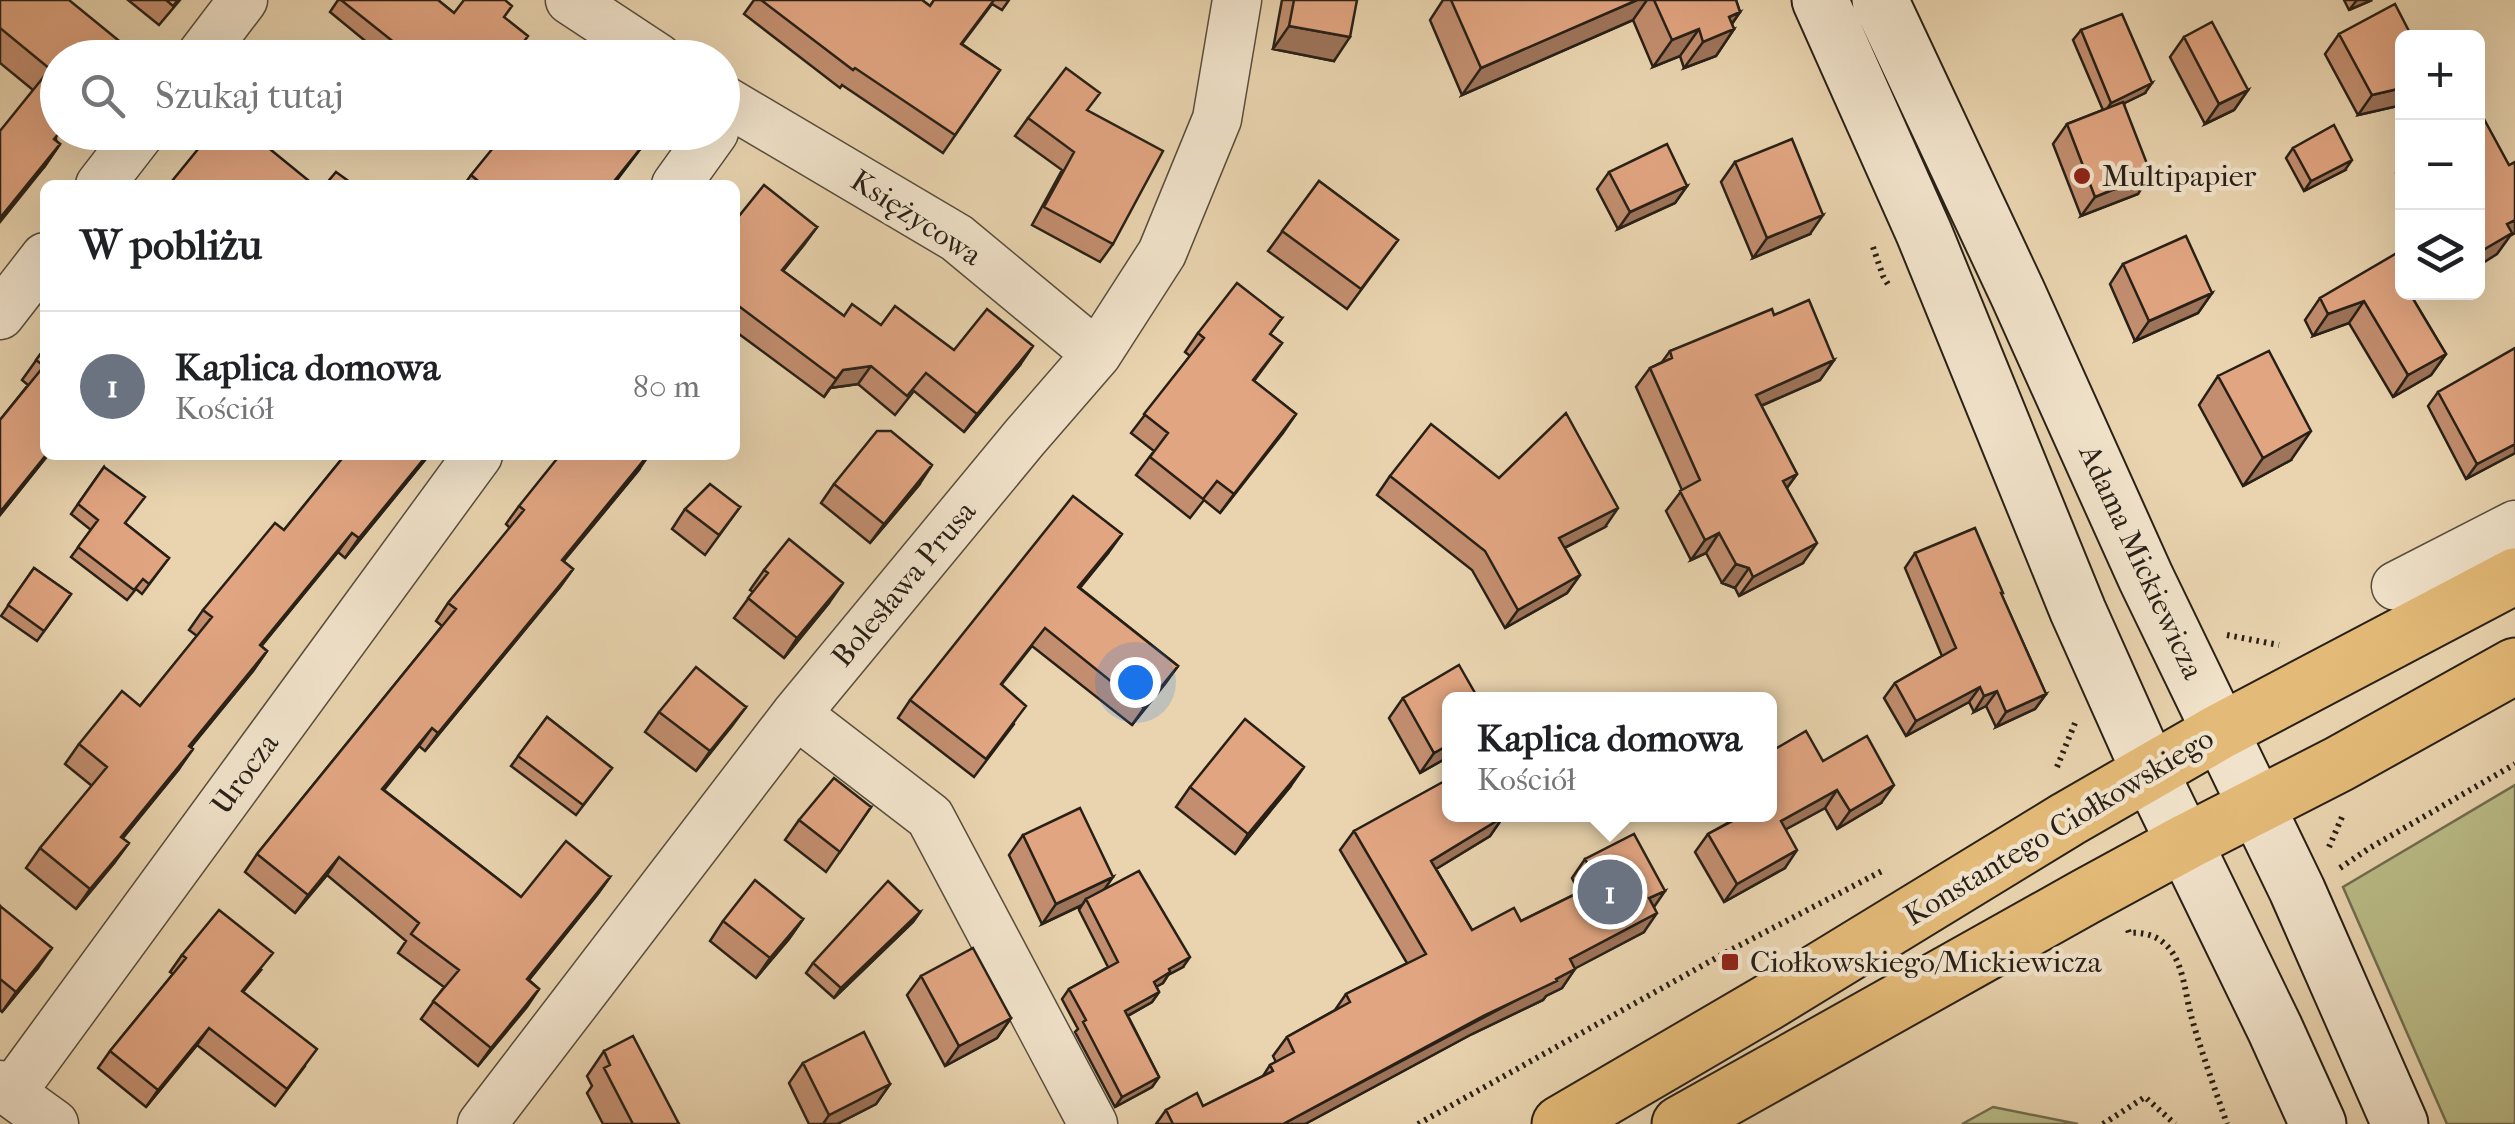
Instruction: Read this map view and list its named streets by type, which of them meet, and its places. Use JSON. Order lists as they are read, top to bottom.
{
  "streets": {
    "main road": ["Konstantego Ciołkowskiego"],
    "street": [
      "Księżycowa",
      "Adama Mickiewicza",
      "Bolesława Prusa",
      "Urocza"
    ]
  },
  "crossings": [
    ["Księżycowa", "Bolesława Prusa"],
    ["Adama Mickiewicza", "Konstantego Ciołkowskiego"]
  ],
  "places": {
    "other": ["Multipapier"],
    "transit": ["Ciołkowskiego/Mickiewicza"]
  },
  "page": {
    "map_buttons": ["+", "−"],
    "search": "Szukaj tutaj",
    "heading": "W pobliżu",
    "list": [
      {
        "mark": "1",
        "name": "Kaplica domowa",
        "note": "Kościół",
        "value": "80 m"
      }
    ],
    "popup": ["Kaplica domowa", "Kościół"],
    "pins": "1"
  }
}
